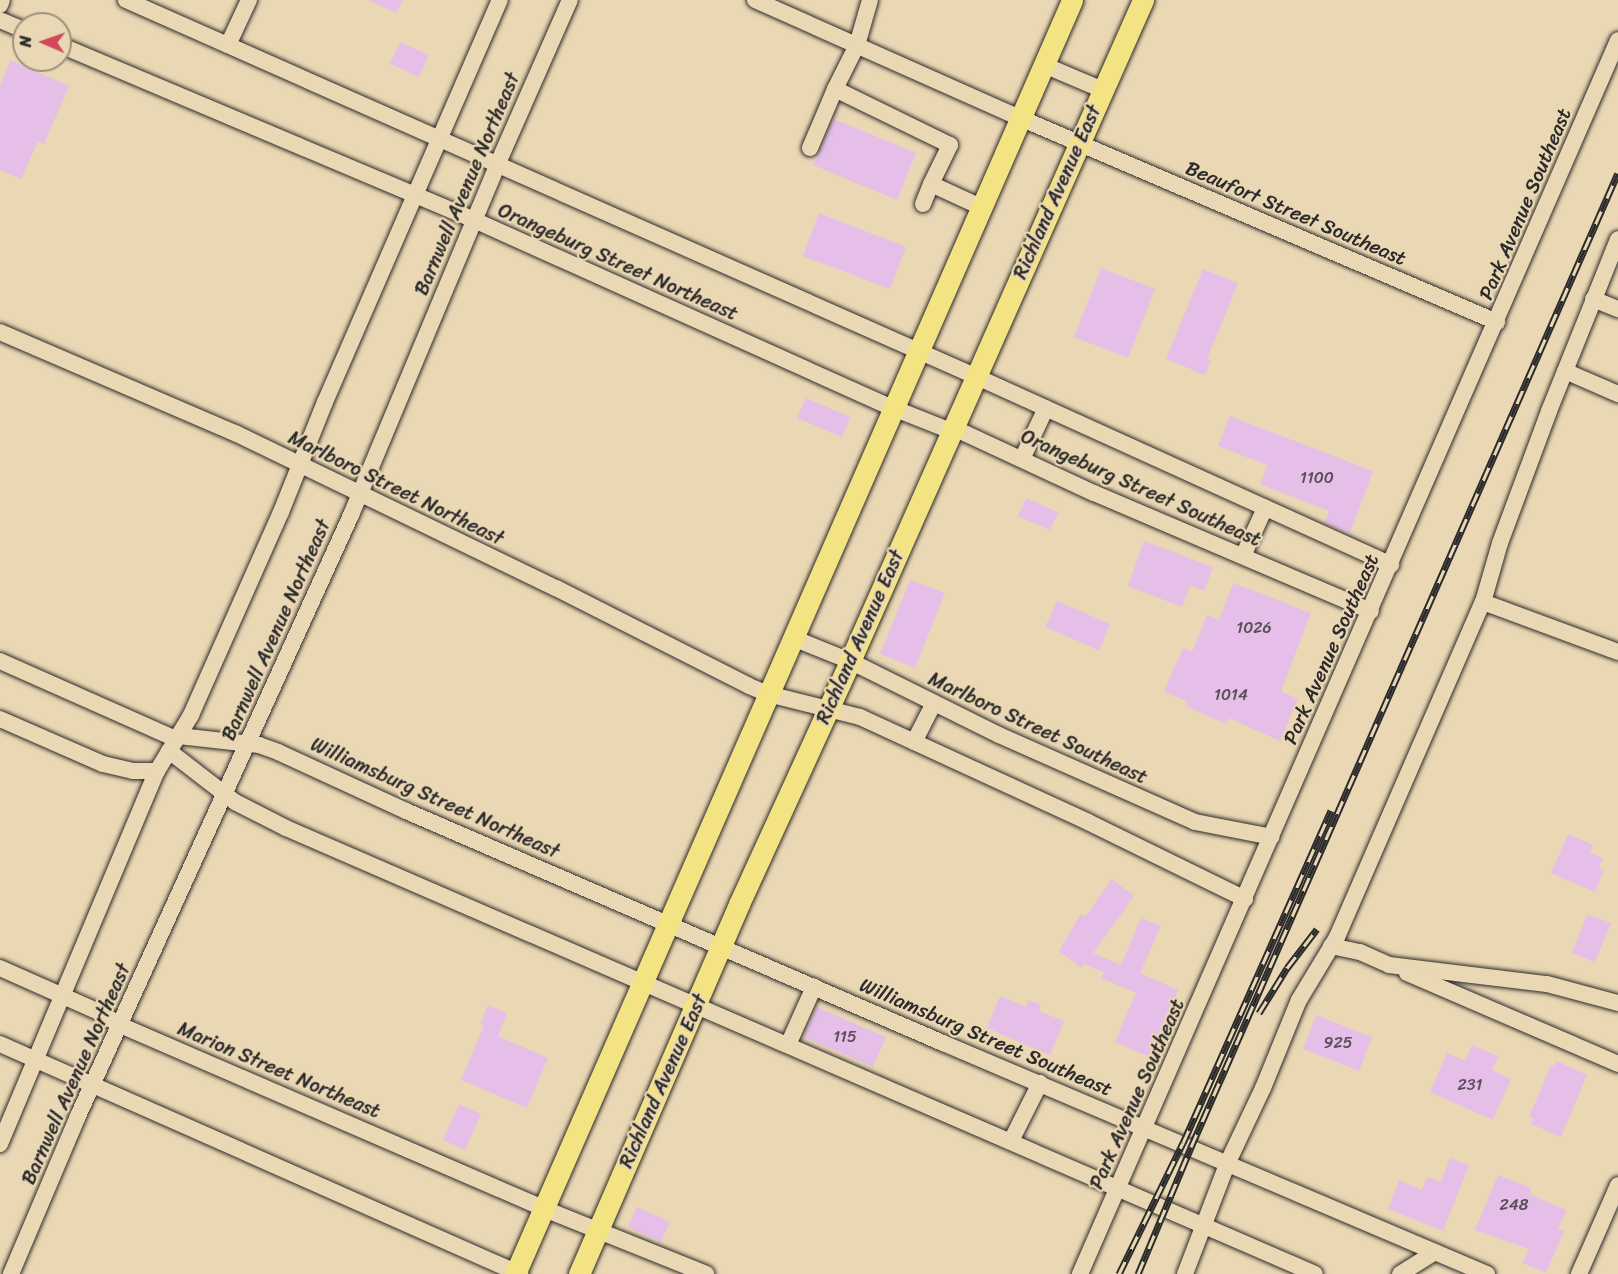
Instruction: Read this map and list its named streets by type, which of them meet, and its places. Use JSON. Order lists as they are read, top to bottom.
{
  "streets": {
    "main road": ["Richland Avenue East"],
    "street": [
      "Barnwell Avenue Northeast",
      "Park Avenue Southeast",
      "Beaufort Street Southeast",
      "Orangeburg Street Northeast",
      "Marlboro Street Northeast",
      "Orangeburg Street Southeast",
      "Marlboro Street Southeast",
      "Williamsburg Street Northeast",
      "Williamsburg Street Southeast",
      "Marion Street Northeast"
    ]
  },
  "crossings": [
    ["Barnwell Avenue Northeast", "Orangeburg Street Northeast"],
    ["Barnwell Avenue Northeast", "Marlboro Street Northeast"],
    ["Barnwell Avenue Northeast", "Williamsburg Street Northeast"],
    ["Barnwell Avenue Northeast", "Marion Street Northeast"],
    ["Richland Avenue East", "Beaufort Street Southeast"],
    ["Richland Avenue East", "Orangeburg Street Northeast"],
    ["Richland Avenue East", "Orangeburg Street Southeast"],
    ["Richland Avenue East", "Marlboro Street Southeast"],
    ["Richland Avenue East", "Williamsburg Street Southeast"],
    ["Richland Avenue East", "Marion Street Northeast"],
    ["Park Avenue Southeast", "Beaufort Street Southeast"],
    ["Park Avenue Southeast", "Orangeburg Street Southeast"],
    ["Park Avenue Southeast", "Marlboro Street Southeast"],
    ["Park Avenue Southeast", "Williamsburg Street Southeast"],
    ["Orangeburg Street Northeast", "Orangeburg Street Southeast"],
    ["Williamsburg Street Northeast", "Williamsburg Street Southeast"]
  ],
  "house_numbers": [
    "1100",
    "1026",
    "1014",
    "115",
    "925",
    "231",
    "248"
  ],
  "north": "left"
}
